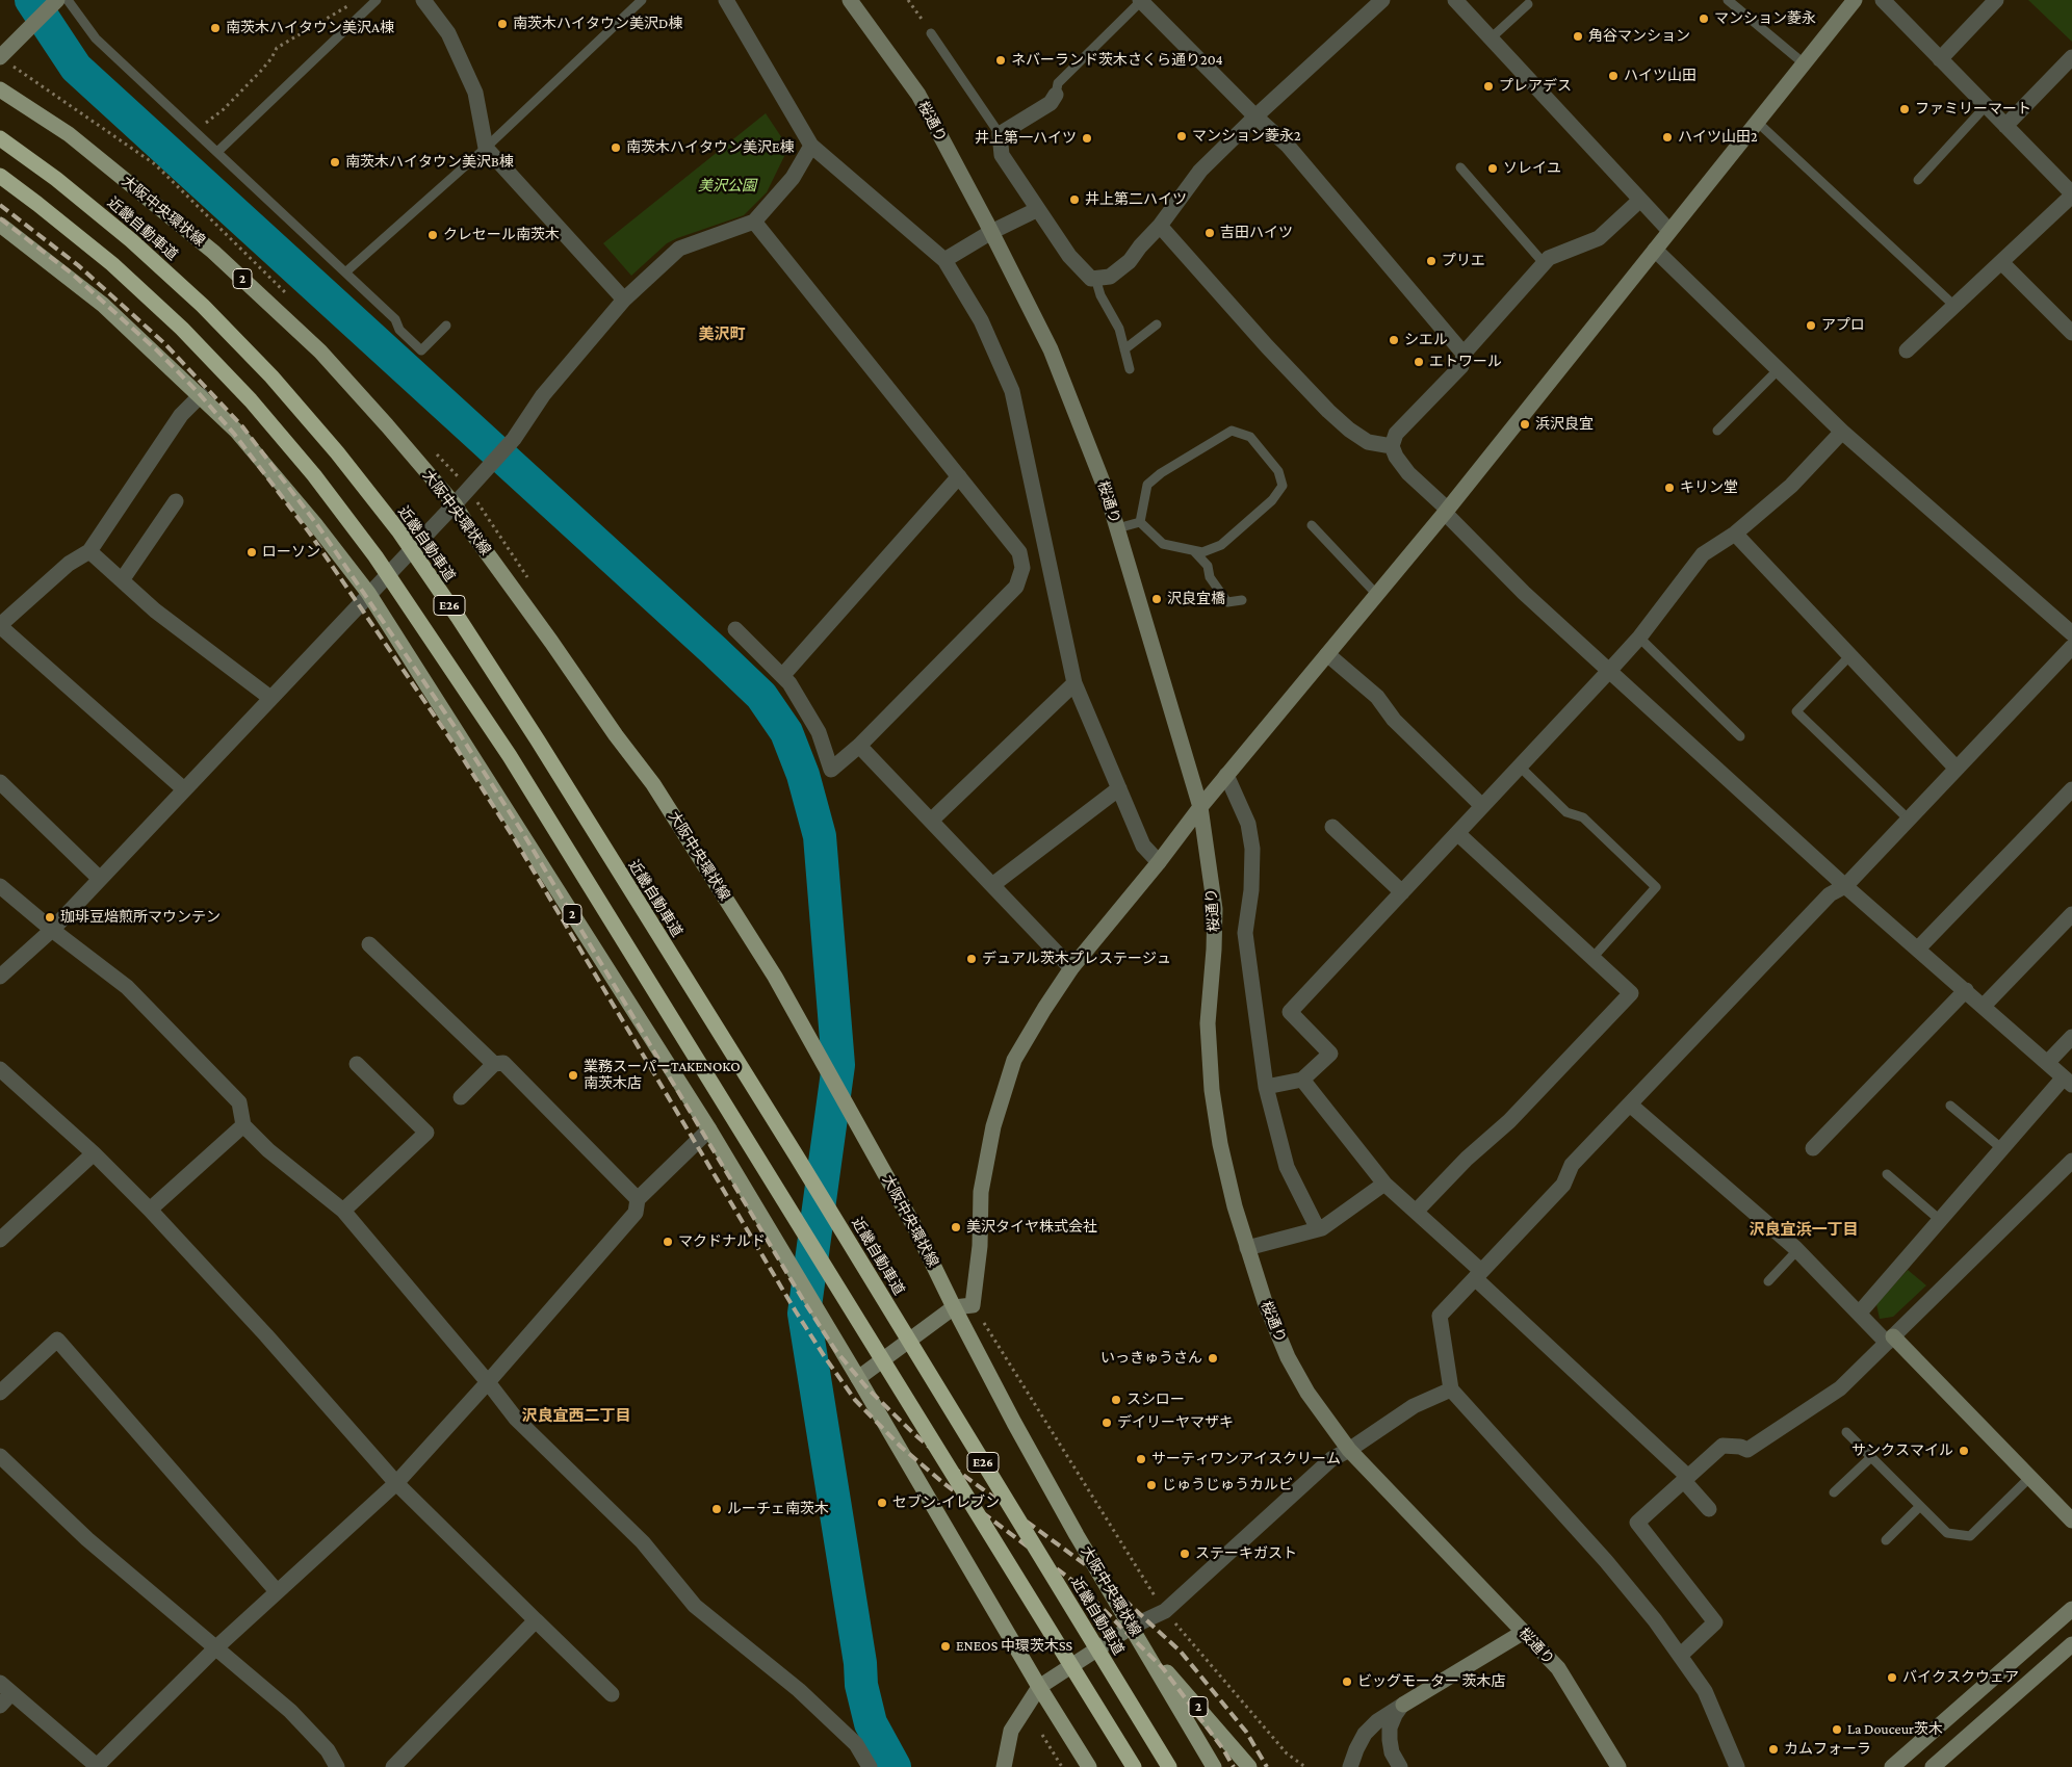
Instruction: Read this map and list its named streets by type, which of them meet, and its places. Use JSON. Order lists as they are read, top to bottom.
{
  "streets": {
    "highway": ["近畿自動車道", "E26"],
    "main road": ["大阪中央環状線", "2"],
    "street": ["桜通り"]
  },
  "crossings": [
    ["大阪中央環状線", "2"]
  ],
  "districts": ["美沢町", "沢良宜浜一丁目", "沢良宜西二丁目"],
  "parks": ["美沢公園"],
  "places": [
    "マンション菱永",
    "南茨木ハイタウン美沢D棟",
    "南茨木ハイタウン美沢A棟",
    "角谷マンション",
    "ネバーランド茨木さくら通り204",
    "ハイツ山田",
    "プレアデス",
    "ファミリーマート",
    "マンション菱永2",
    "ハイツ山田2",
    "井上第一ハイツ",
    "南茨木ハイタウン美沢E棟",
    "南茨木ハイタウン美沢B棟",
    "ソレイユ",
    "井上第二ハイツ",
    "吉田ハイツ",
    "クレセール南茨木",
    "プリエ",
    "アプロ",
    "シエル",
    "エトワール",
    "浜沢良宜",
    "キリン堂",
    "ローソン",
    "沢良宜橋",
    "珈琲豆焙煎所マウンテン",
    "デュアル茨木プレステージュ",
    "業務スーパーTAKENOKO 南茨木店",
    "美沢タイヤ株式会社",
    "マクドナルド",
    "いっきゅうさん",
    "スシロー",
    "デイリーヤマザキ",
    "サンクスマイル",
    "サーティワンアイスクリーム",
    "じゅうじゅうカルビ",
    "セブン-イレブン",
    "ルーチェ南茨木",
    "ステーキガスト",
    "ENEOS 中環茨木SS",
    "バイクスクウェア",
    "ビッグモーター 茨木店",
    "La Douceur茨木",
    "カムフォーラ"
  ]
}
